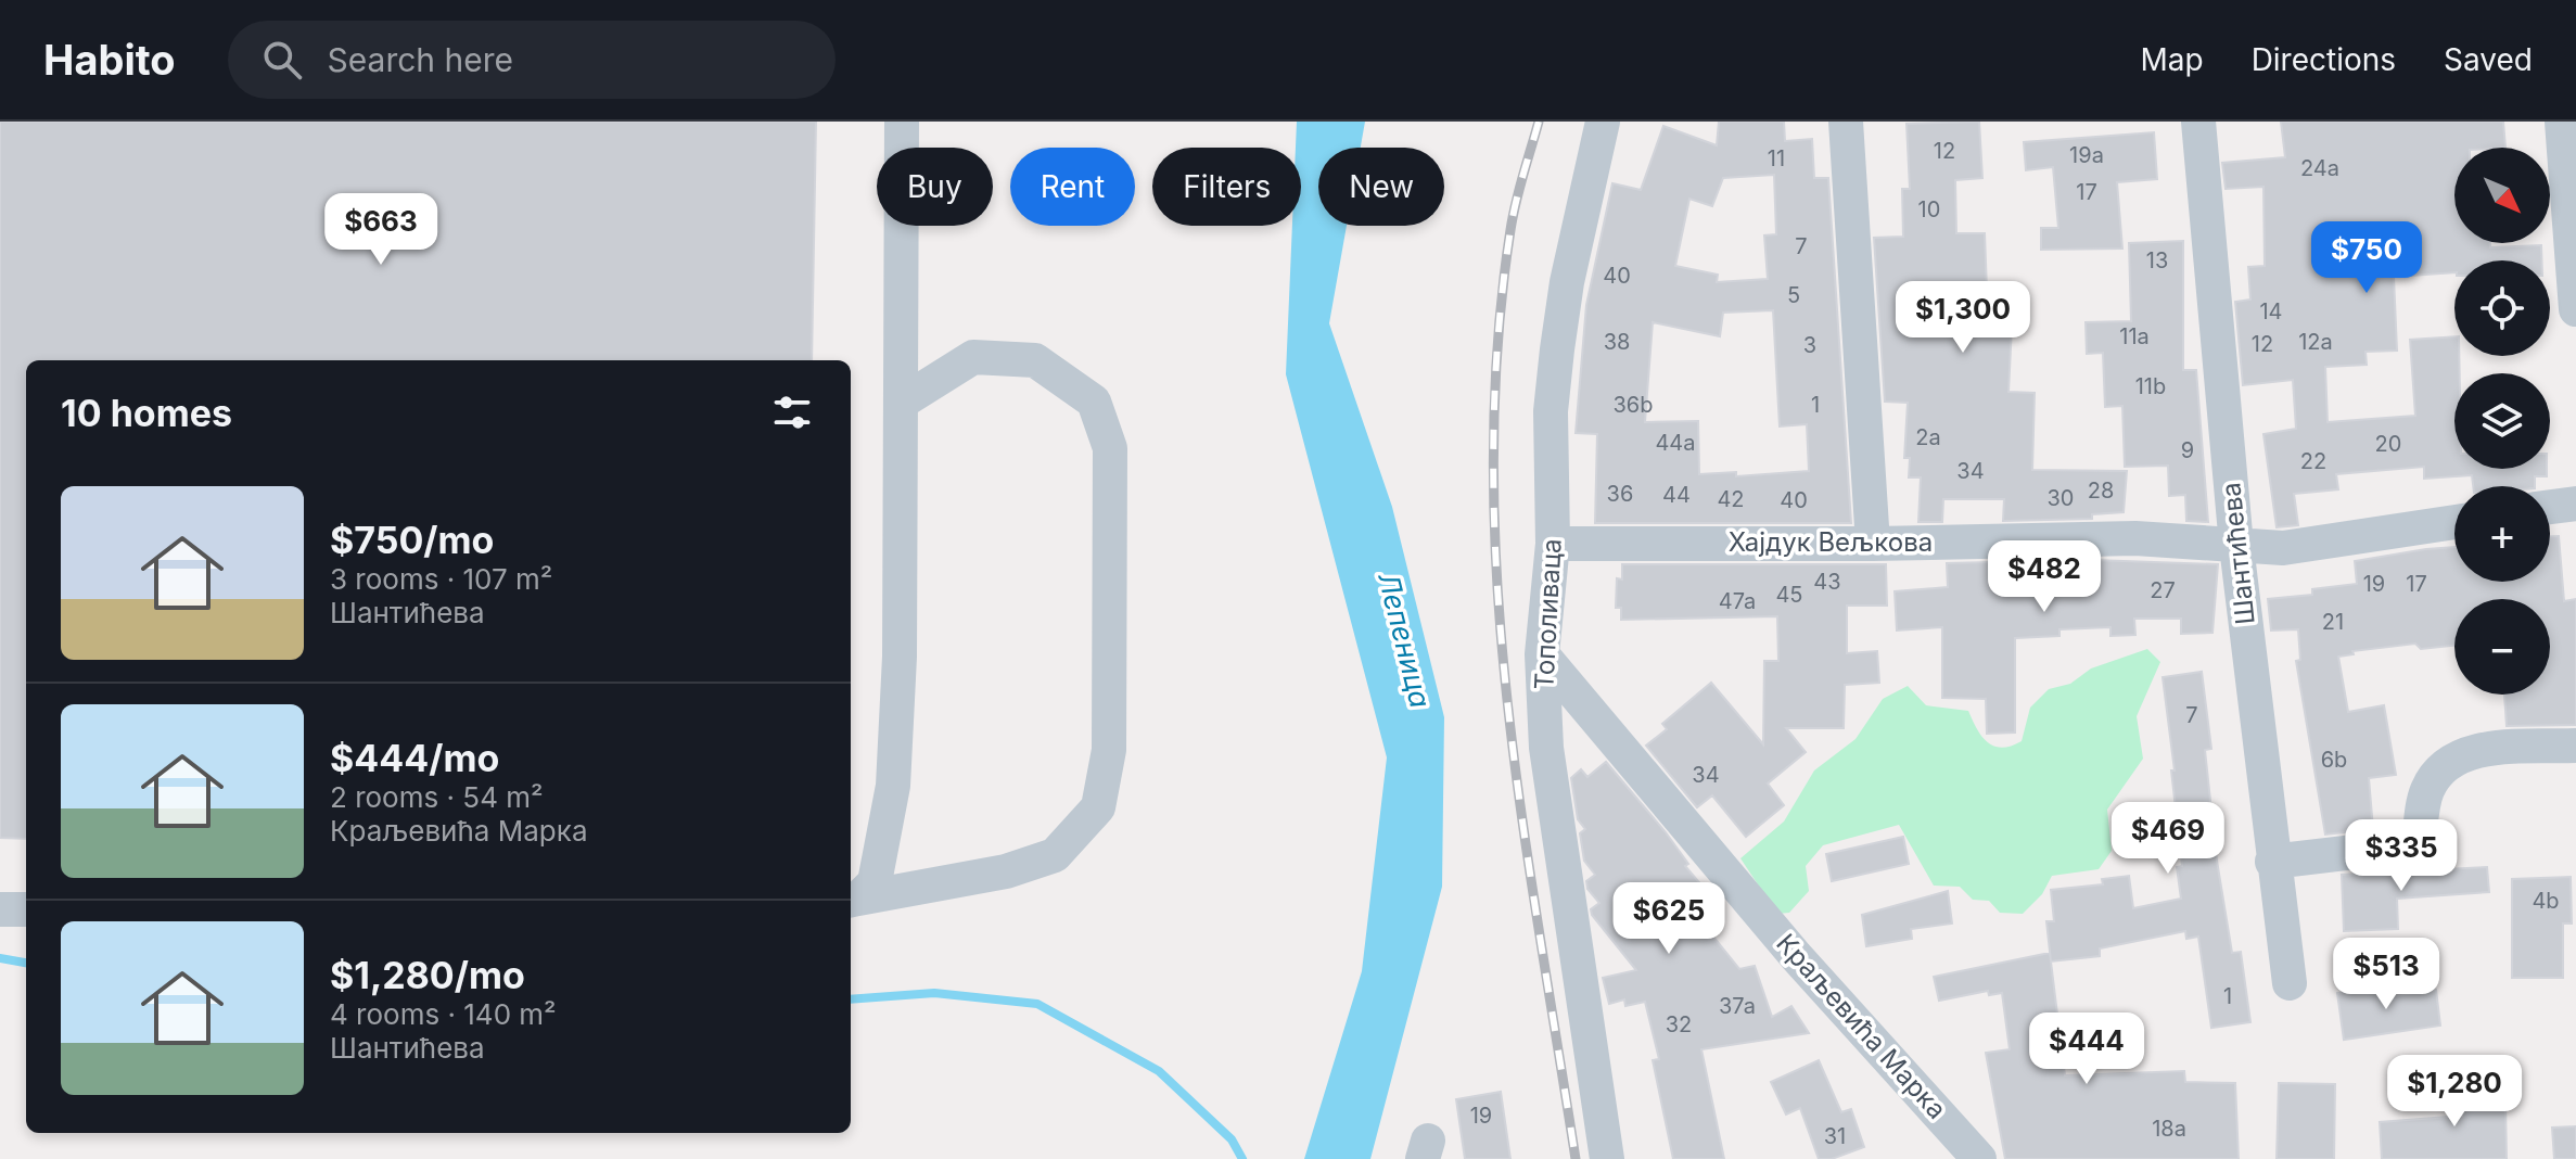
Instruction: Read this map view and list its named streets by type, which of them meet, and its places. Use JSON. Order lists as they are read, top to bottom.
{
  "streets": {
    "street": [
      "Хајдук Вељкова",
      "Шантићева",
      "Тополиваца",
      "Краљевића Марка"
    ]
  },
  "crossings": [
    ["Хајдук Вељкова", "Шантићева"],
    ["Хајдук Вељкова", "Тополиваца"],
    ["Тополиваца", "Краљевића Марка"]
  ],
  "water": ["Лепеница"],
  "house_numbers": [
    "12",
    "19a",
    "11",
    "24a",
    "17",
    "10",
    "7",
    "13",
    "40",
    "5",
    "14",
    "11a",
    "38",
    "12a",
    "12",
    "3",
    "11b",
    "36b",
    "1",
    "2a",
    "44a",
    "20",
    "9",
    "22",
    "34",
    "28",
    "36",
    "44",
    "30",
    "42",
    "40",
    "43",
    "19",
    "17",
    "27",
    "45",
    "47a",
    "21",
    "7",
    "6b",
    "34",
    "4b",
    "1",
    "37a",
    "32",
    "19",
    "18a",
    "31"
  ],
  "north": "bottom right",
  "page": {
    "header": "Habito",
    "search": "Search here",
    "nav": ["Map", "Directions", "Saved"],
    "map_buttons": ["+", "−"],
    "chip": [
      "Buy",
      "Rent",
      "Filters",
      "New"
    ],
    "price": [
      "$663",
      "$750",
      "$1,300",
      "$482",
      "$469",
      "$335",
      "$625",
      "$513",
      "$444",
      "$1,280"
    ],
    "heading": "10 homes",
    "list": [
      {
        "name": "$750/mo",
        "note": "3 rooms · 107 m² · Шантићева"
      },
      {
        "name": "$444/mo",
        "note": "2 rooms · 54 m² · Краљевића Марка"
      },
      {
        "name": "$1,280/mo",
        "note": "4 rooms · 140 m² · Шантићева"
      }
    ]
  }
}
